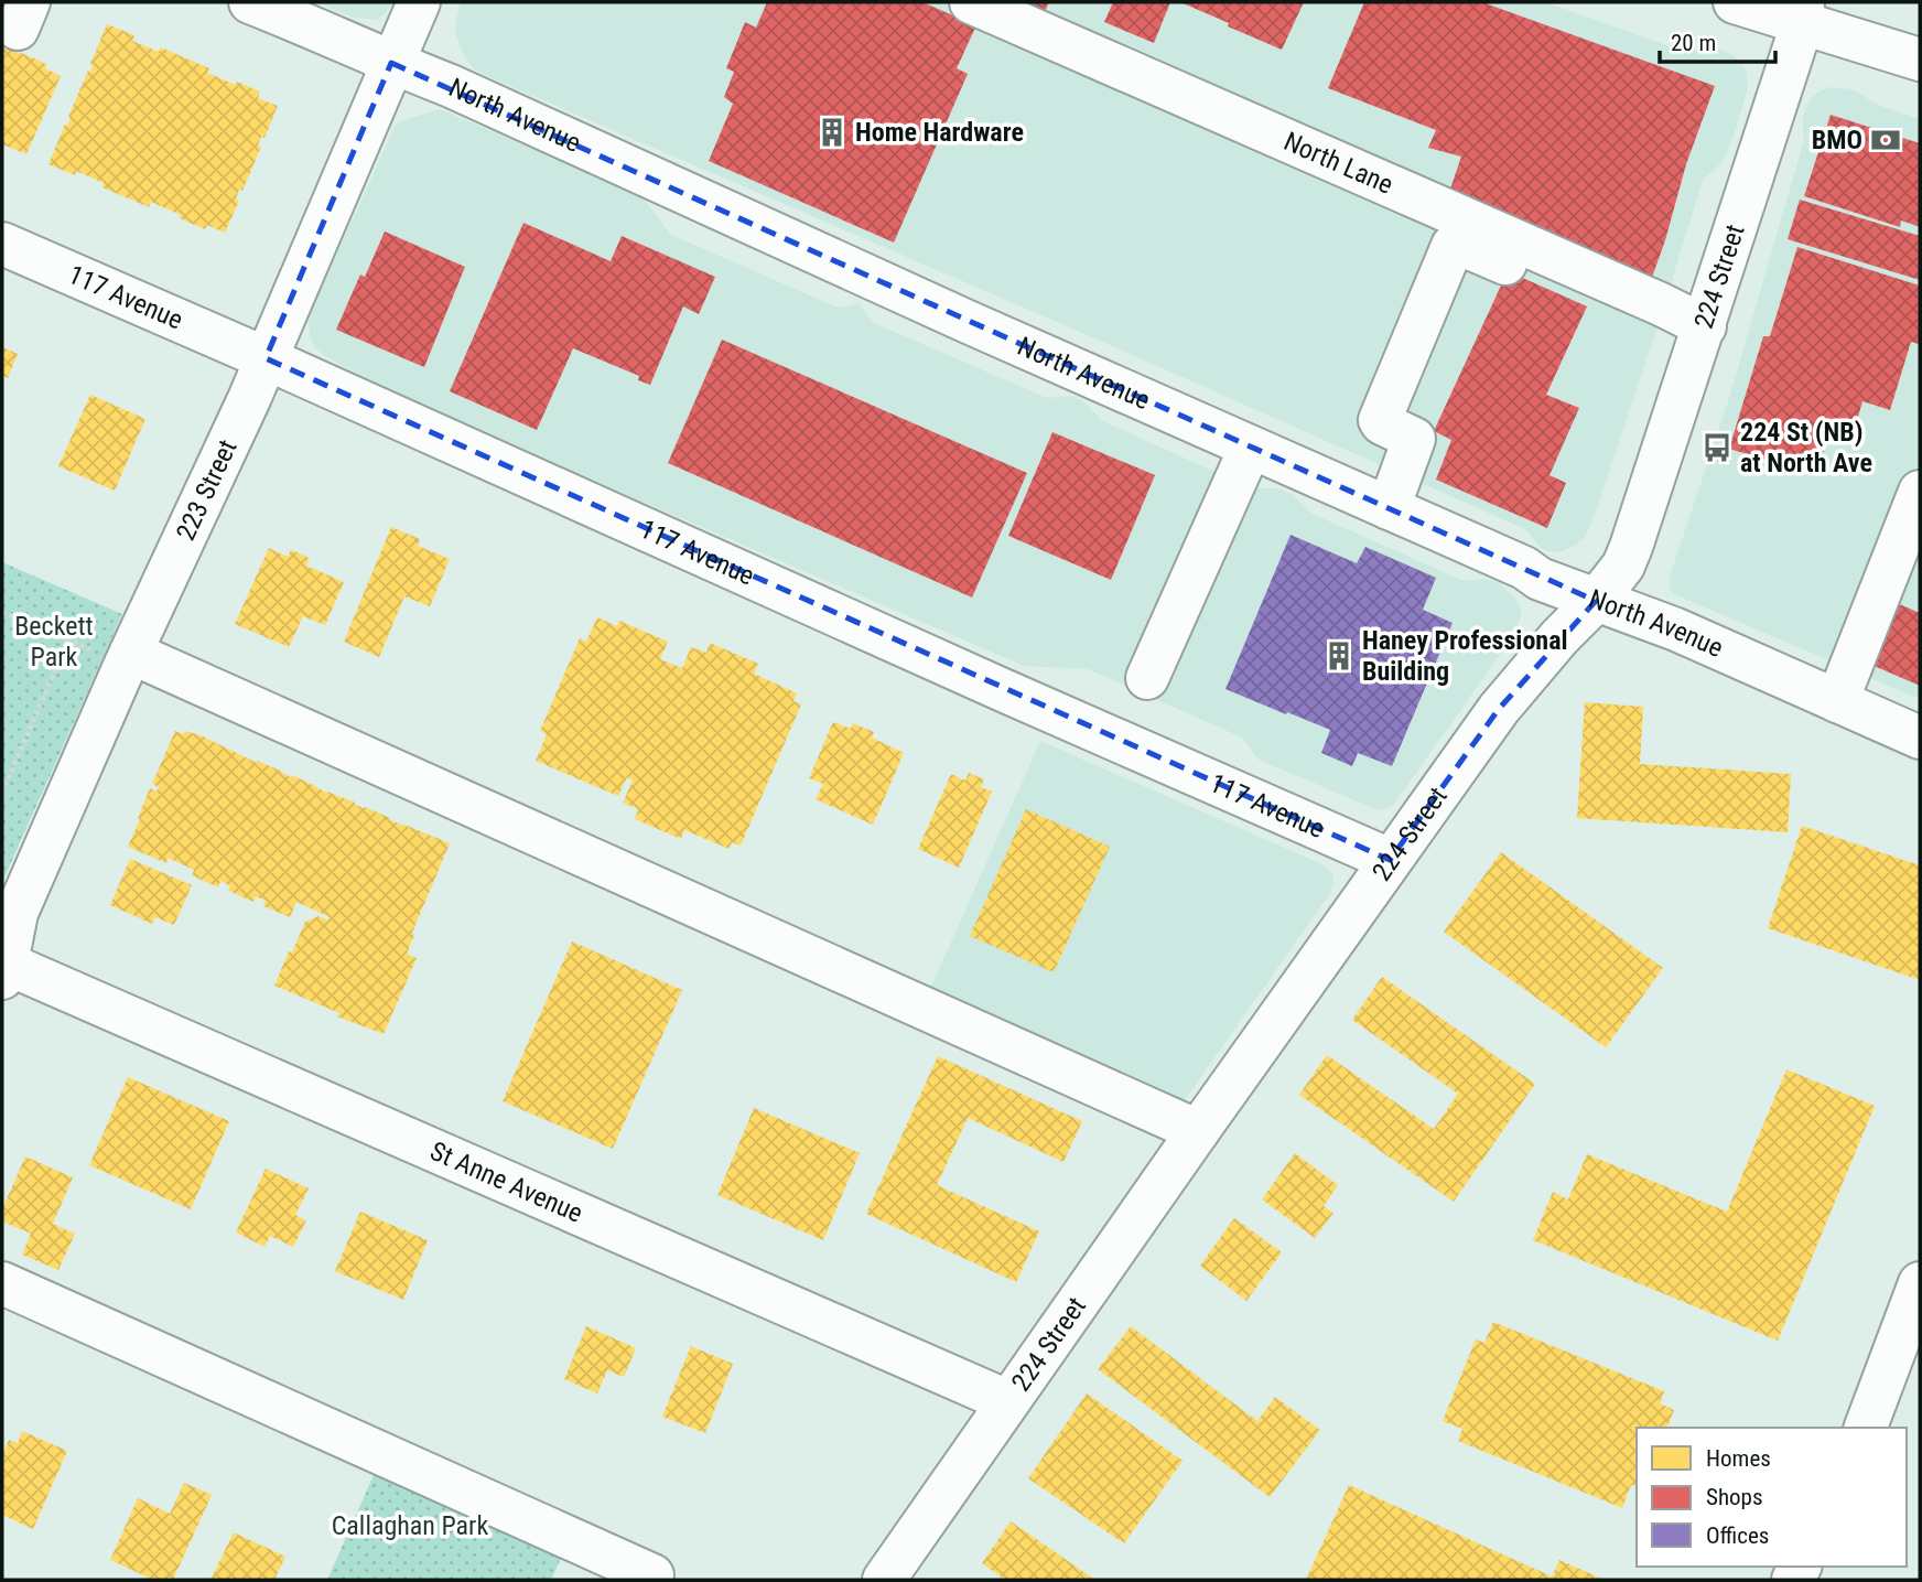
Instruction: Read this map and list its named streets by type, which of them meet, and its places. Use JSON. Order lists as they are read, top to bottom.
{
  "streets": {
    "street": [
      "North Avenue",
      "North Lane",
      "224 Street",
      "117 Avenue",
      "223 Street",
      "St Anne Avenue"
    ]
  },
  "crossings": [
    ["North Avenue", "224 Street"],
    ["North Avenue", "223 Street"],
    ["North Lane", "224 Street"],
    ["224 Street", "117 Avenue"],
    ["224 Street", "St Anne Avenue"],
    ["117 Avenue", "223 Street"],
    ["223 Street", "St Anne Avenue"]
  ],
  "parks": ["Beckett Park", "Callaghan Park"],
  "places": {
    "building": ["Home Hardware", "Haney Professional Building"],
    "bank": ["BMO"],
    "bus stop": ["224 St (NB) at North Ave"]
  },
  "legend": ["Homes", "Shops", "Offices"],
  "scale_bar": "20 m"
}
